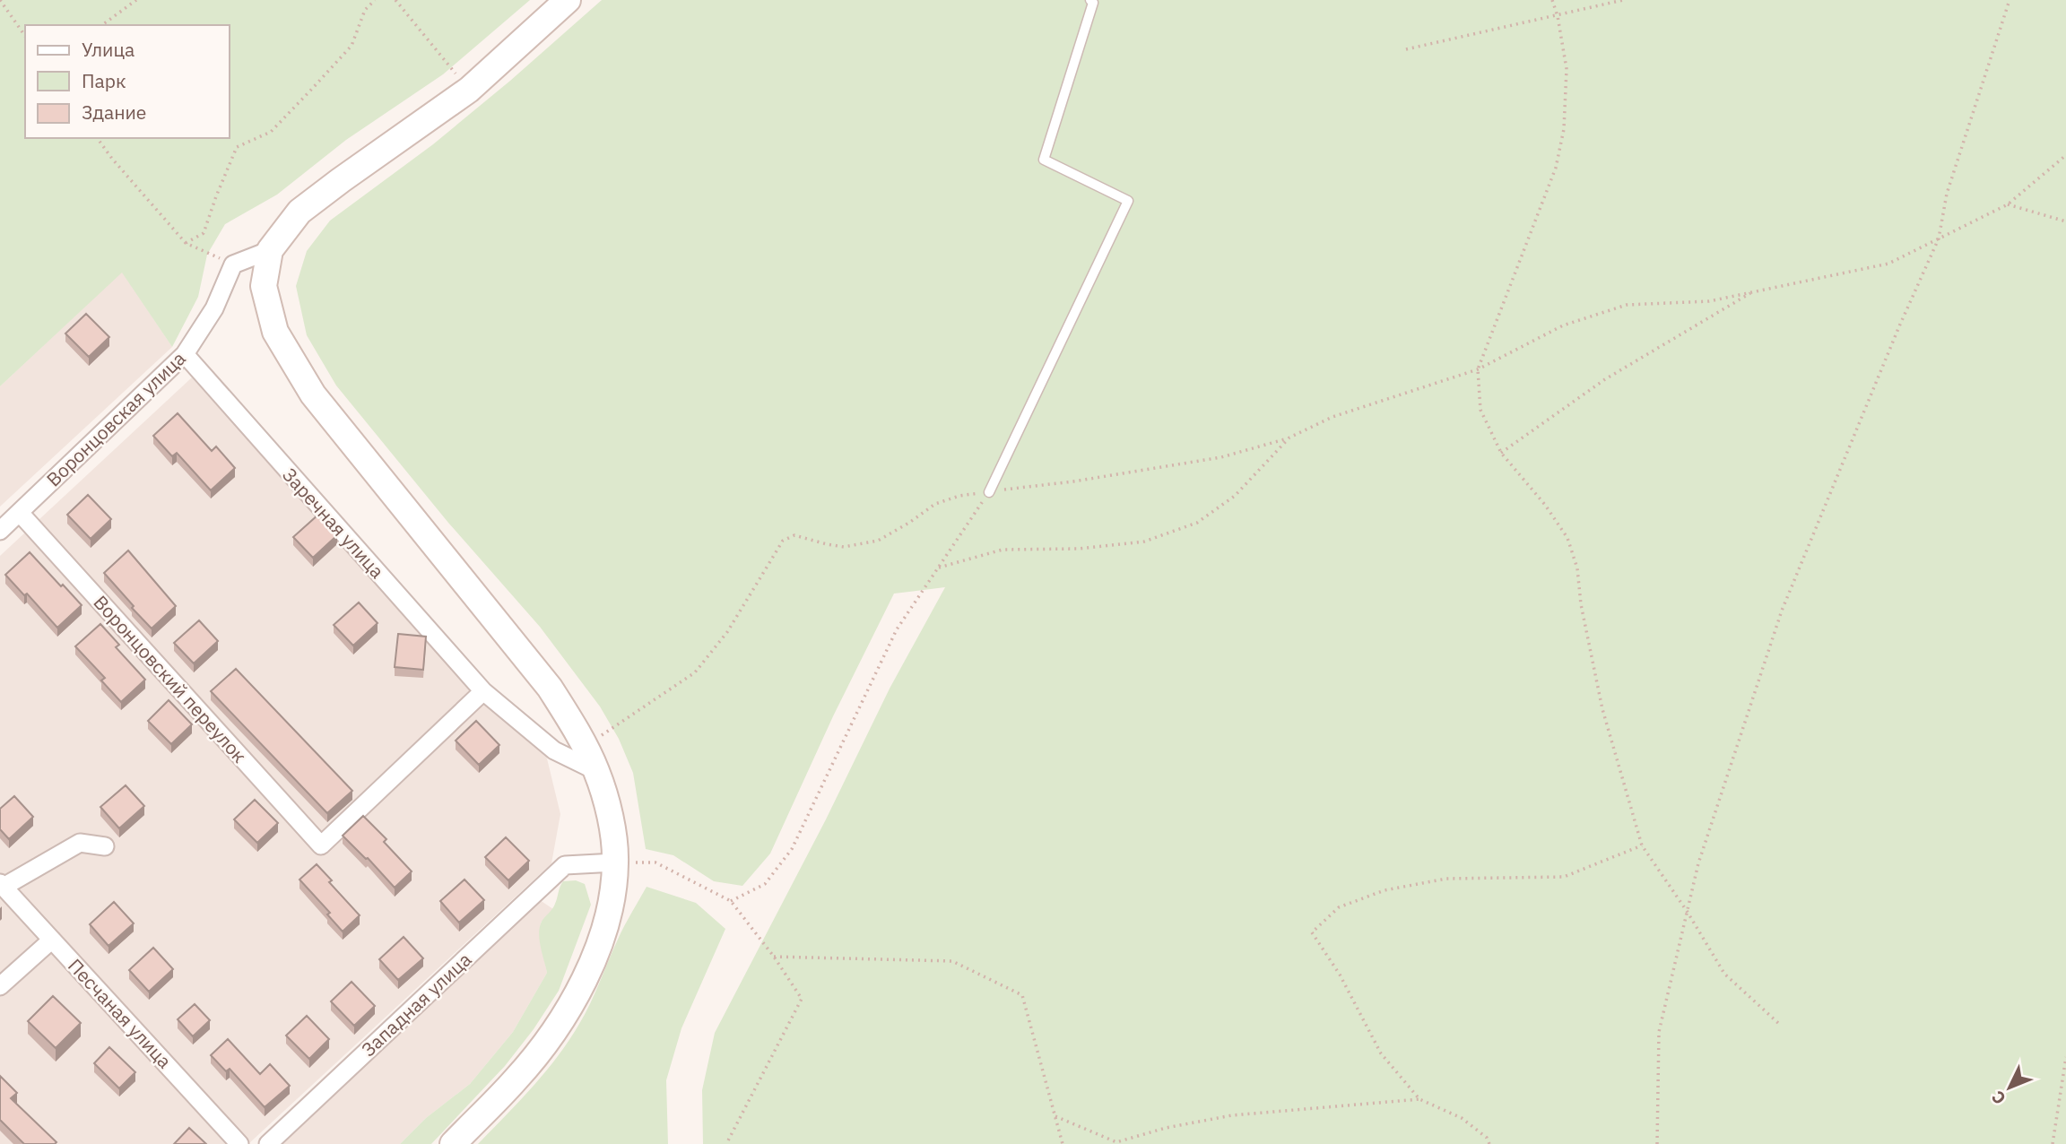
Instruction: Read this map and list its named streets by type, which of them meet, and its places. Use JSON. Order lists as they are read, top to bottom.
{
  "streets": {
    "street": [
      "Воронцовская улица",
      "Заречная улица",
      "Воронцовский переулок",
      "Западная улица",
      "Песчаная улица"
    ]
  },
  "crossings": [
    ["Воронцовская улица", "Заречная улица"],
    ["Воронцовская улица", "Воронцовский переулок"],
    ["Заречная улица", "Воронцовский переулок"]
  ],
  "legend": ["Улица", "Парк", "Здание"],
  "north": "bottom left"
}
